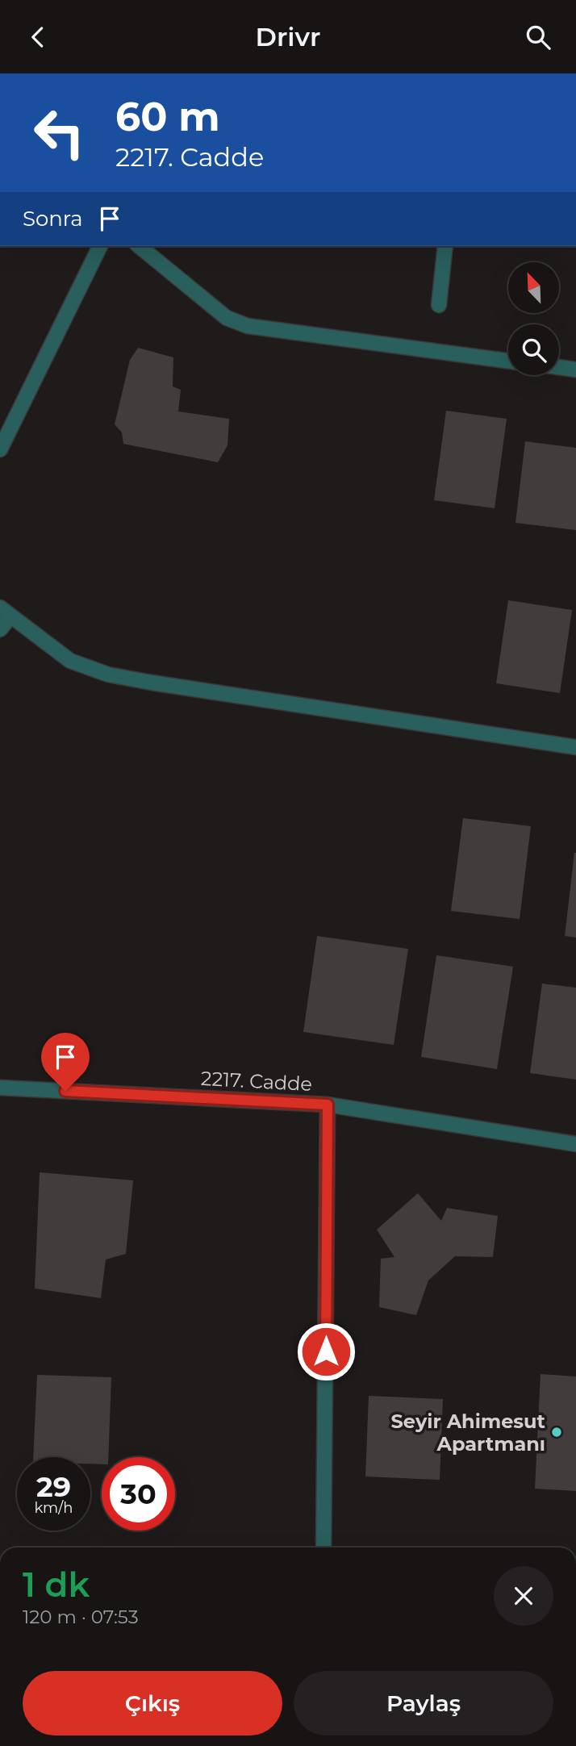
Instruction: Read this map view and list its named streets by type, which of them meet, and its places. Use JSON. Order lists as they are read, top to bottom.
{
  "streets": {
    "street": ["2217. Cadde"]
  },
  "places": ["Seyir Ahimesut Apartmanı"],
  "north": "top left",
  "page": {
    "header": "Drivr",
    "turn": ["60 m", "2217. Cadde"],
    "then": "Sonra",
    "speed": "29 km/h",
    "limit": "30",
    "heading": ["1 dk", "120 m · 07:53"],
    "buttons": ["Çıkış", "Paylaş"]
  }
}
